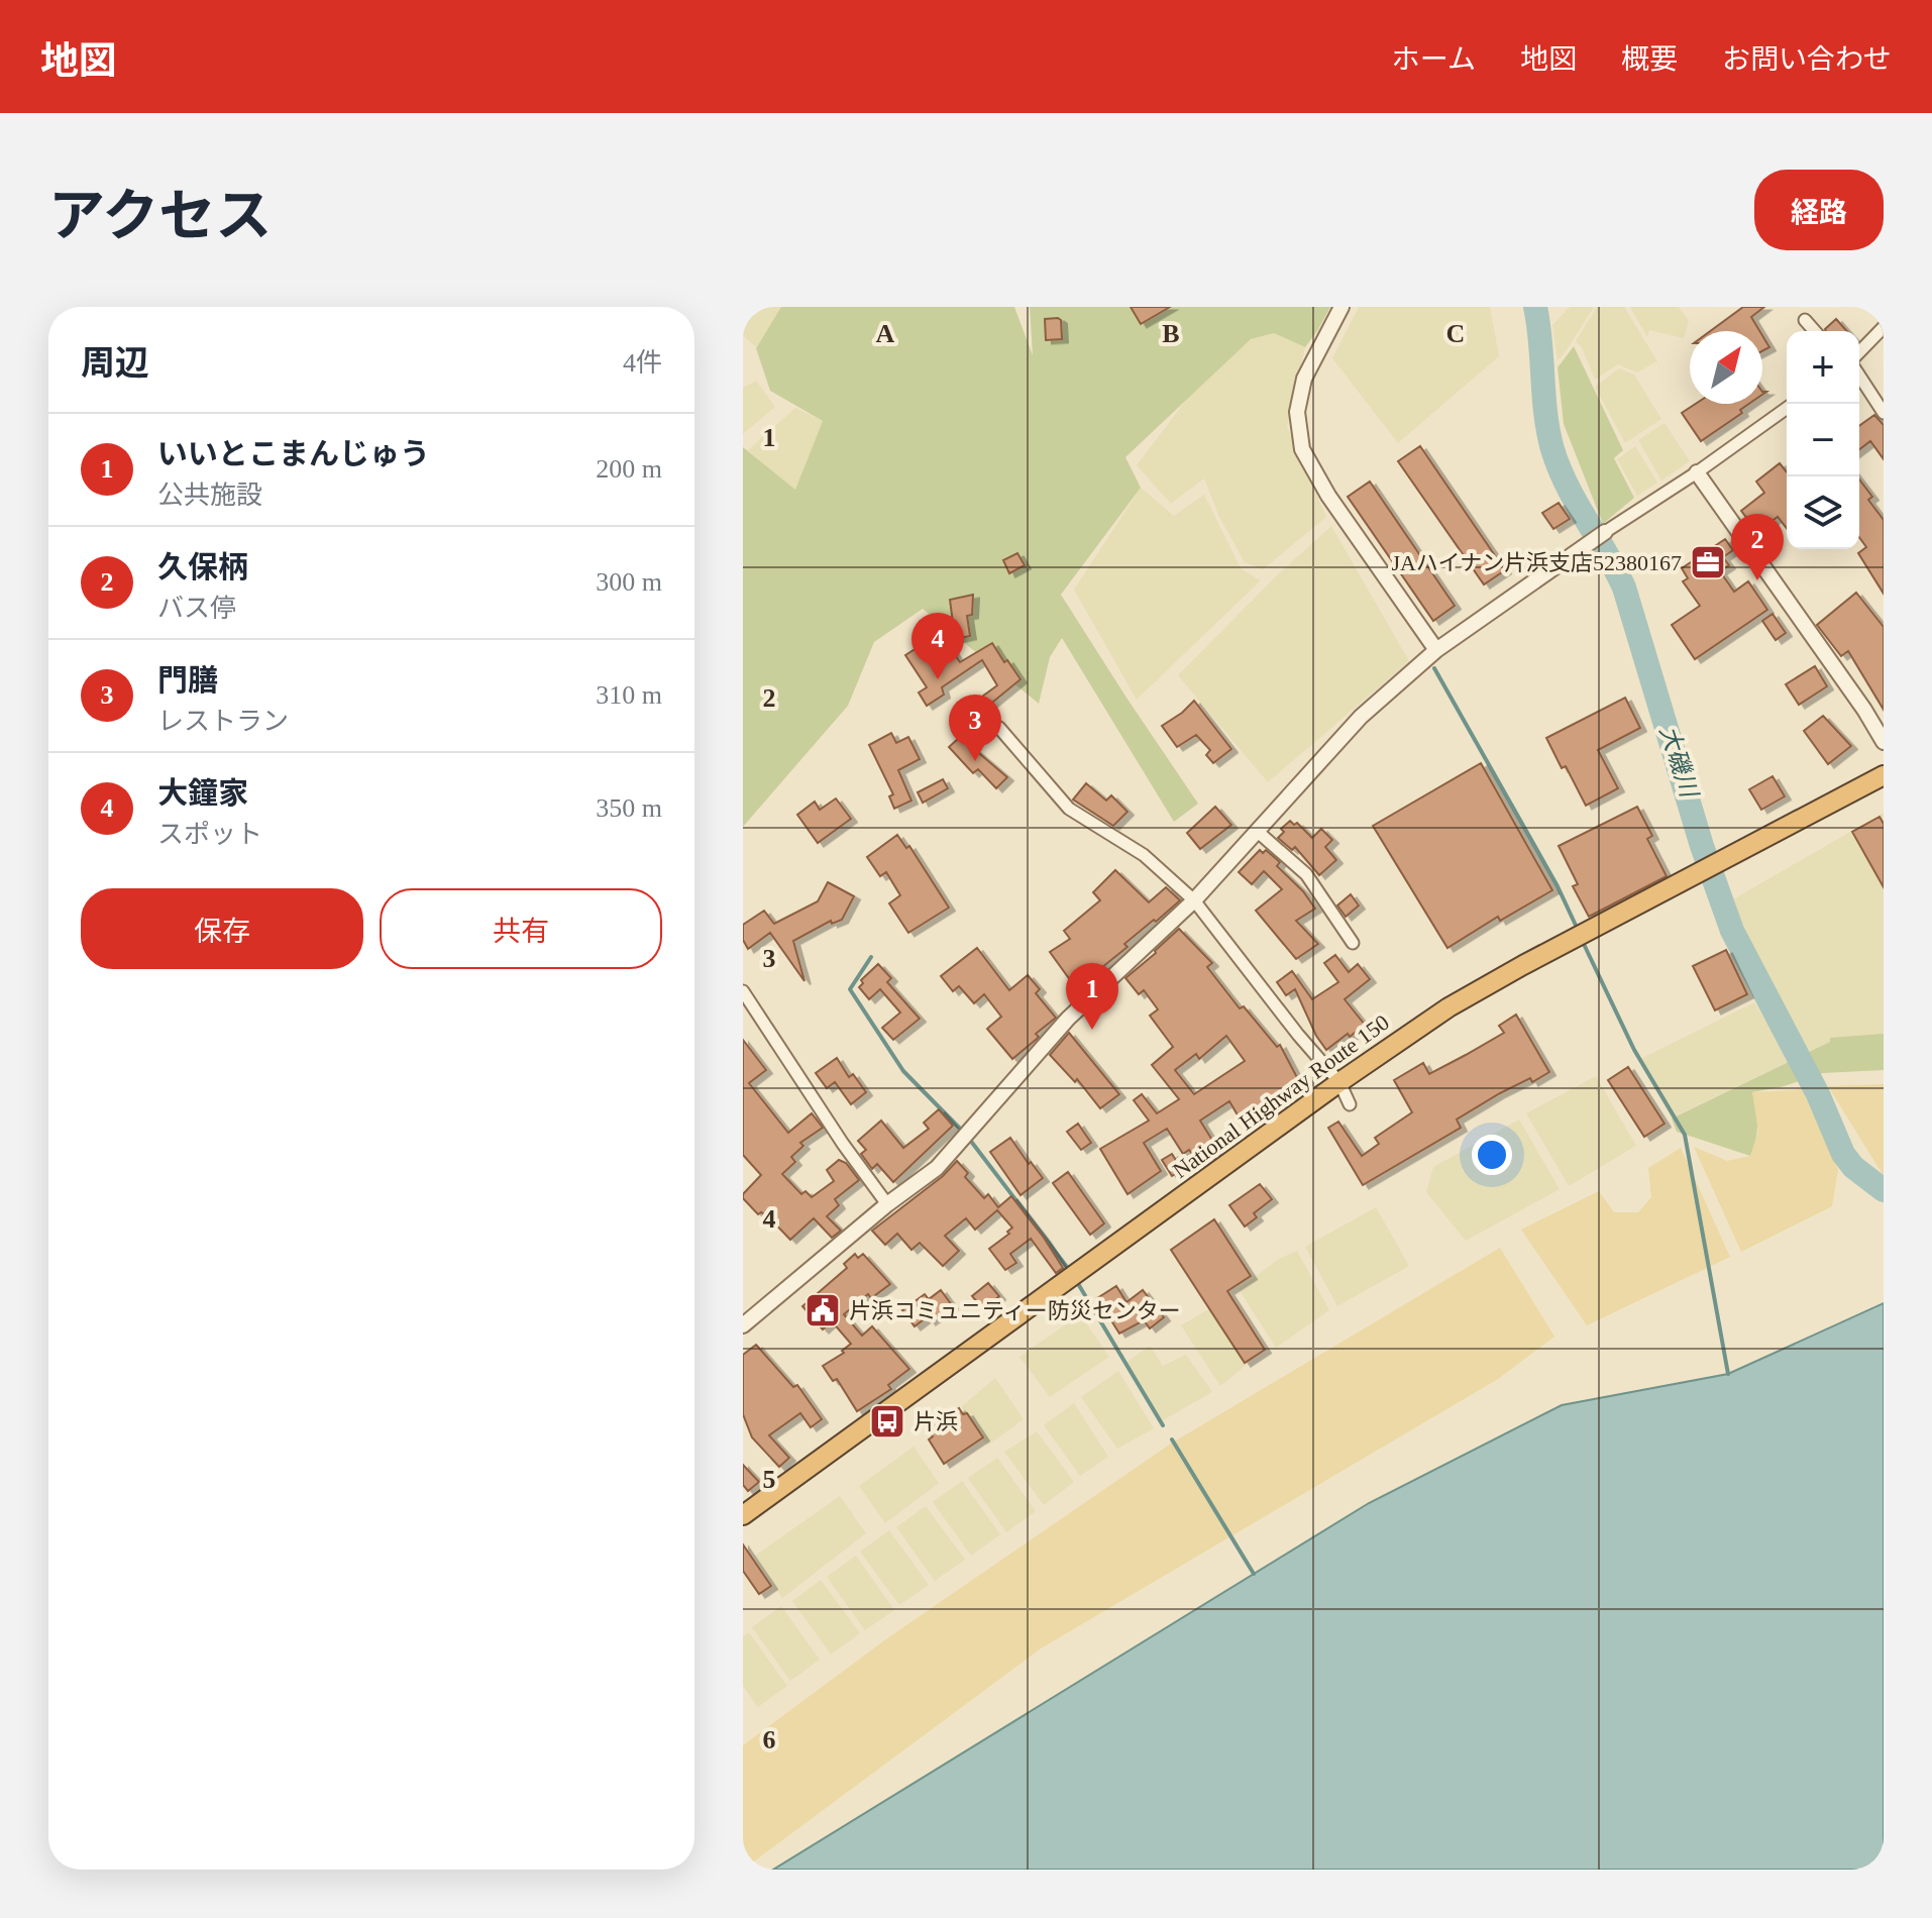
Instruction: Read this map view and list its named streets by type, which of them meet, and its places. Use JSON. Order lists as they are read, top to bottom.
{
  "streets": {
    "highway": ["National Highway Route 150"]
  },
  "water": ["大磯川"],
  "places": {
    "office": ["JAハイナン片浜支店52380167"],
    "public building": ["片浜コミュニティー防災センター"],
    "bus stop": ["片浜"]
  },
  "north": "top right",
  "page": {
    "header": "地図",
    "nav": [
      "ホーム",
      "地図",
      "概要",
      "お問い合わせ"
    ],
    "title": "アクセス",
    "buttons": [
      "経路",
      ["保存", "共有"]
    ],
    "heading": ["周辺", "4件"],
    "map_buttons": ["+", "−"],
    "list": [
      {
        "mark": "1",
        "name": "いいとこまんじゅう",
        "note": "公共施設",
        "value": "200 m"
      },
      {
        "mark": "2",
        "name": "久保柄",
        "note": "バス停",
        "value": "300 m"
      },
      {
        "mark": "3",
        "name": "門膳",
        "note": "レストラン",
        "value": "310 m"
      },
      {
        "mark": "4",
        "name": "大鐘家",
        "note": "スポット",
        "value": "350 m"
      }
    ],
    "pins": [
      "2",
      "4",
      "3",
      "1"
    ]
  },
  "grid": {
    "columns": ["A", "B", "C"],
    "rows": [
      "1",
      "2",
      "3",
      "4",
      "5",
      "6"
    ]
  }
}
